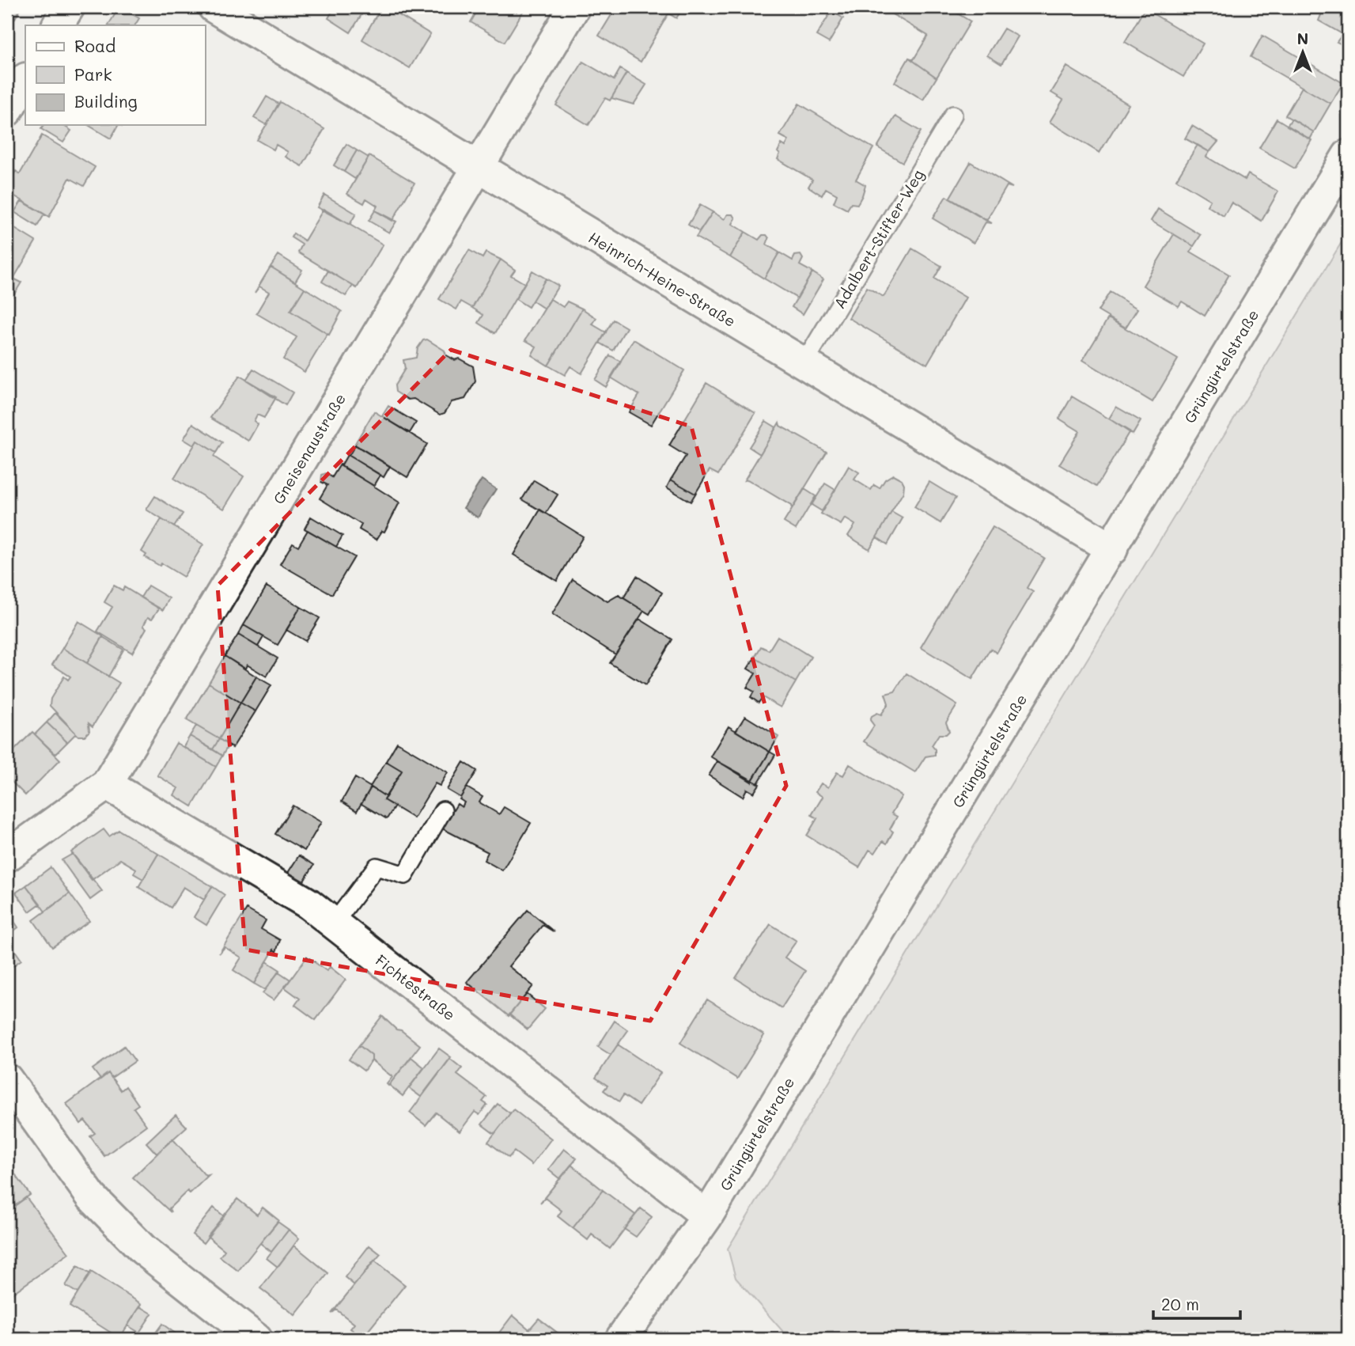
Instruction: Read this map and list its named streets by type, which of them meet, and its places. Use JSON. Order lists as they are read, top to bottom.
{
  "streets": {
    "street": [
      "Heinrich-Heine-Straße",
      "Grüngürtelstraße",
      "Gneisenaustraße",
      "Fichtestraße"
    ],
    "lane": ["Adalbert-Stifter-Weg"]
  },
  "crossings": [
    ["Adalbert-Stifter-Weg", "Heinrich-Heine-Straße"],
    ["Heinrich-Heine-Straße", "Grüngürtelstraße"],
    ["Heinrich-Heine-Straße", "Gneisenaustraße"],
    ["Grüngürtelstraße", "Fichtestraße"],
    ["Gneisenaustraße", "Fichtestraße"]
  ],
  "legend": ["Road", "Park", "Building"],
  "scale_bar": "20 m",
  "north": "top"
}
